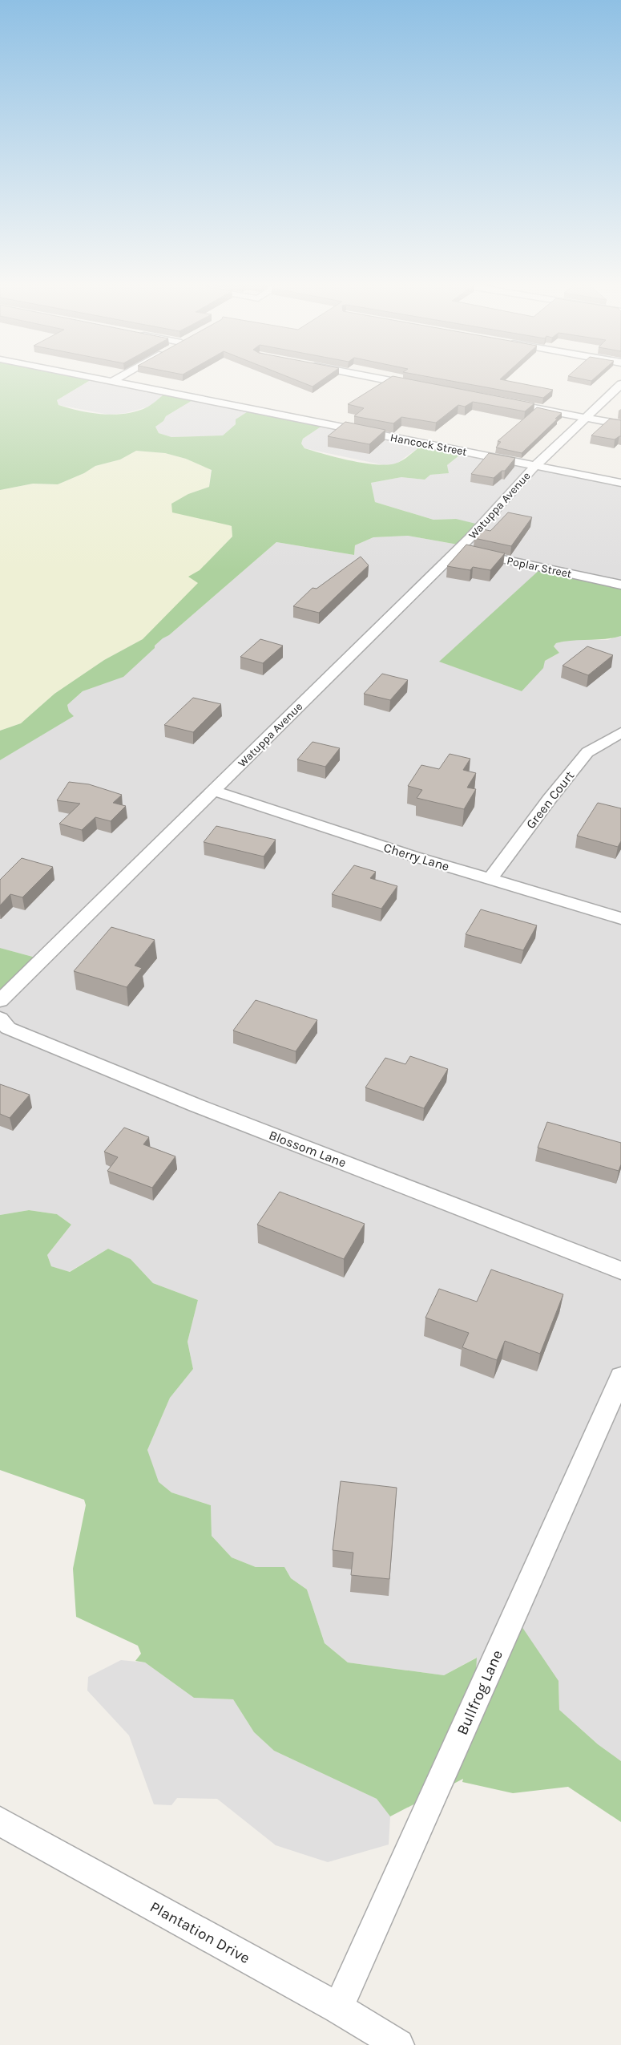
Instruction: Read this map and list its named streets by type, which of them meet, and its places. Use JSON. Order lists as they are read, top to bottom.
{
  "streets": {
    "street": [
      "Hancock Street",
      "Watuppa Avenue",
      "Poplar Street",
      "Green Court",
      "Cherry Lane",
      "Blossom Lane",
      "Bullfrog Lane",
      "Plantation Drive"
    ]
  },
  "crossings": [
    ["Hancock Street", "Watuppa Avenue"],
    ["Watuppa Avenue", "Poplar Street"],
    ["Watuppa Avenue", "Cherry Lane"],
    ["Green Court", "Cherry Lane"],
    ["Bullfrog Lane", "Plantation Drive"]
  ]
}
